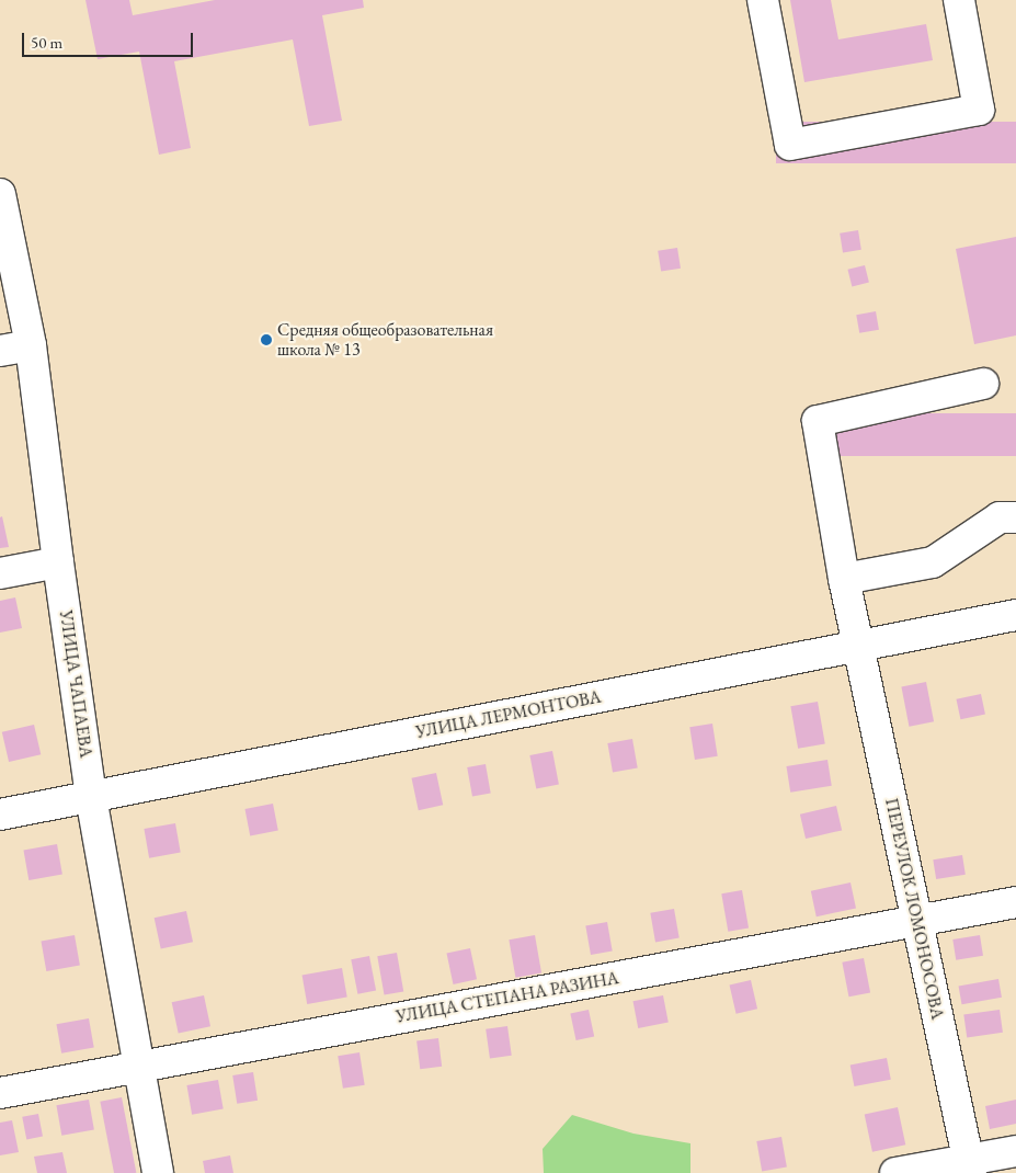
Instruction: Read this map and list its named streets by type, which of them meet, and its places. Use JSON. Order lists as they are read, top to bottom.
{
  "streets": {
    "street": [
      "УЛИЦА ЧАПАЕВА",
      "УЛИЦА ЛЕРМОНТОВА",
      "ПЕРЕУЛОК ЛОМОНОСОВА",
      "УЛИЦА СТЕПАНА РАЗИНА"
    ]
  },
  "crossings": [
    ["УЛИЦА ЧАПАЕВА", "УЛИЦА ЛЕРМОНТОВА"],
    ["УЛИЦА ЧАПАЕВА", "УЛИЦА СТЕПАНА РАЗИНА"],
    ["УЛИЦА ЛЕРМОНТОВА", "ПЕРЕУЛОК ЛОМОНОСОВА"],
    ["ПЕРЕУЛОК ЛОМОНОСОВА", "УЛИЦА СТЕПАНА РАЗИНА"]
  ],
  "places": ["Средняя общеобразовательная школа № 13"],
  "scale_bar": "50 m"
}
